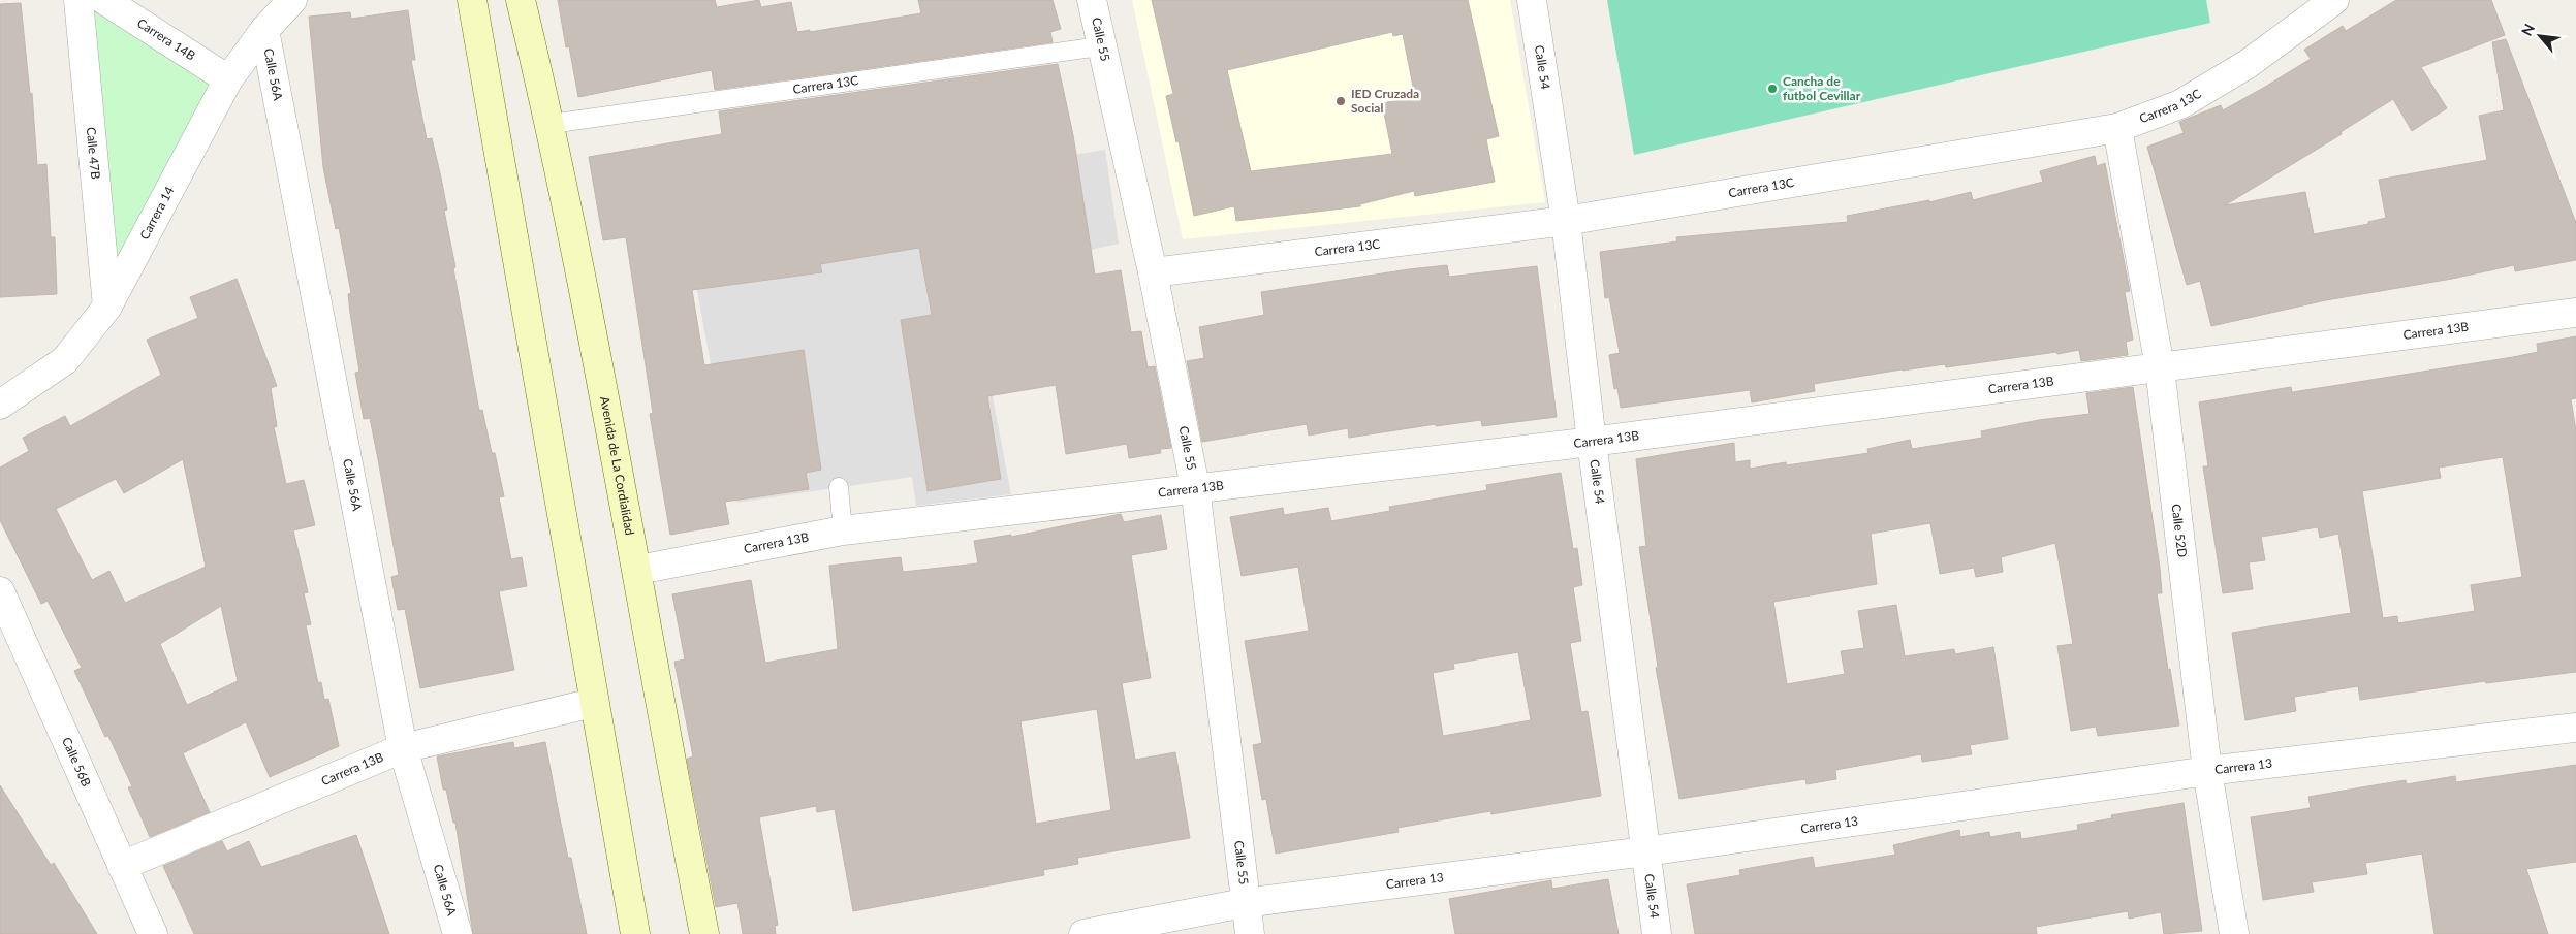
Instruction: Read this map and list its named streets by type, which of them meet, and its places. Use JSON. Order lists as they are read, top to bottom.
{
  "streets": {
    "main road": ["Avenida de La Cordialidad"],
    "street": [
      "Carrera 14B",
      "Calle 55",
      "Calle 54",
      "Calle 56A",
      "Carrera 13C",
      "Calle 47B",
      "Carrera 14",
      "Carrera 13B",
      "Calle 52D",
      "Calle 56B",
      "Carrera 13"
    ]
  },
  "crossings": [
    ["Carrera 14B", "Carrera 14"],
    ["Calle 55", "Carrera 13C"],
    ["Calle 55", "Carrera 13B"],
    ["Calle 55", "Carrera 13"],
    ["Calle 54", "Carrera 13C"],
    ["Calle 54", "Carrera 13B"],
    ["Calle 54", "Carrera 13"],
    ["Calle 56A", "Carrera 14"],
    ["Calle 56A", "Carrera 13B"],
    ["Carrera 13C", "Avenida de La Cordialidad"],
    ["Carrera 13C", "Calle 52D"],
    ["Calle 47B", "Carrera 14"],
    ["Carrera 13B", "Avenida de La Cordialidad"],
    ["Carrera 13B", "Calle 52D"],
    ["Carrera 13B", "Calle 56B"],
    ["Calle 52D", "Carrera 13"]
  ],
  "places": ["Cancha de futbol Cevillar", "IED Cruzada Social"],
  "north": "top left"
}
